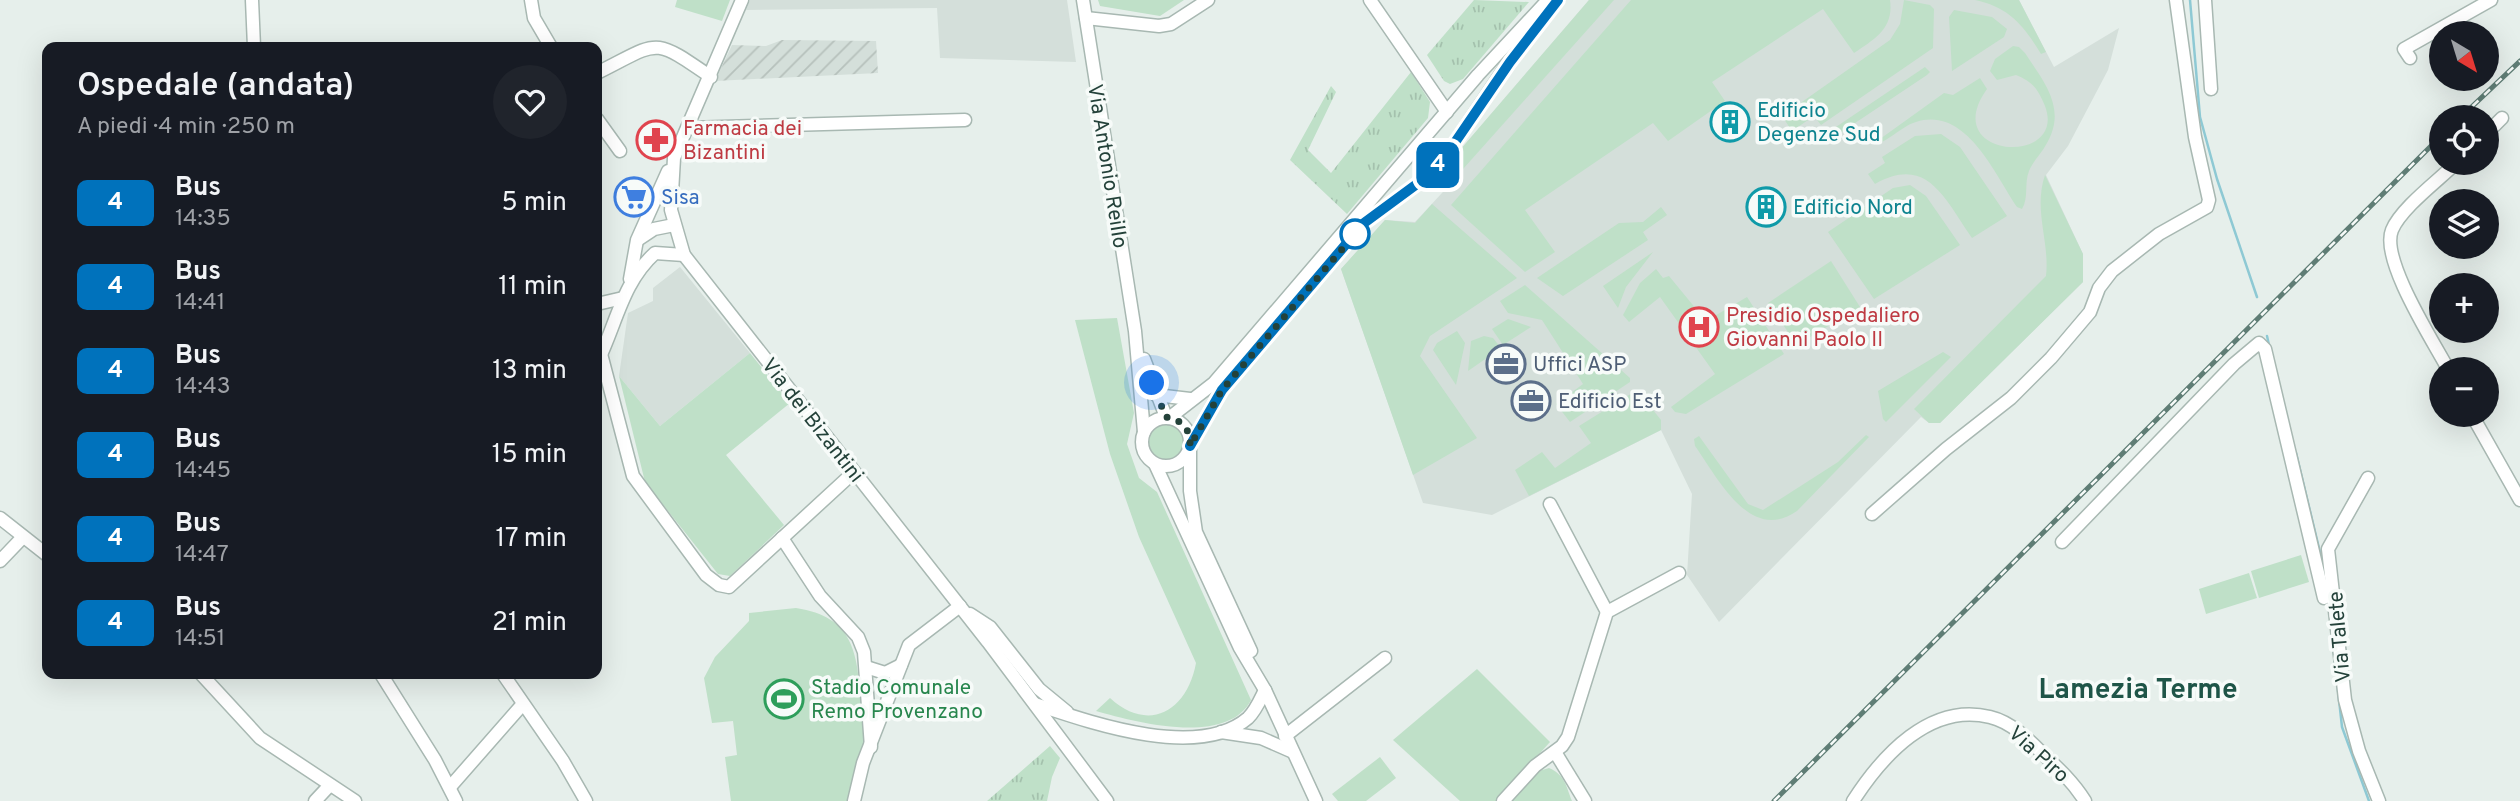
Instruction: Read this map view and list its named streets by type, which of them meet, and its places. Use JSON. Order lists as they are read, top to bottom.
{
  "streets": {
    "street": [
      "Via Antonio Reillo",
      "Via dei Bizantini",
      "Via Talete",
      "Via Piro"
    ]
  },
  "districts": ["Lamezia Terme"],
  "places": {
    "building": ["Edificio Degenze Sud", "Edificio Nord"],
    "pharmacy": ["Farmacia dei Bizantini"],
    "supermarket": ["Sisa"],
    "hospital": ["Presidio Ospedaliero Giovanni Paolo II"],
    "office": ["Uffici ASP", "Edificio Est"],
    "sports": ["Stadio Comunale Remo Provenzano"]
  },
  "lines": ["bus line 4"],
  "north": "bottom right",
  "page": {
    "on_map": "4",
    "map_buttons": ["+", "−"],
    "heading": ["Ospedale (andata)", "A piedi · 4 min · 250 m"],
    "list": [
      {
        "mark": "4",
        "name": "Bus",
        "note": "14:35",
        "value": "5 min"
      },
      {
        "mark": "4",
        "name": "Bus",
        "note": "14:41",
        "value": "11 min"
      },
      {
        "mark": "4",
        "name": "Bus",
        "note": "14:43",
        "value": "13 min"
      },
      {
        "mark": "4",
        "name": "Bus",
        "note": "14:45",
        "value": "15 min"
      },
      {
        "mark": "4",
        "name": "Bus",
        "note": "14:47",
        "value": "17 min"
      },
      {
        "mark": "4",
        "name": "Bus",
        "note": "14:51",
        "value": "21 min"
      }
    ]
  }
}
